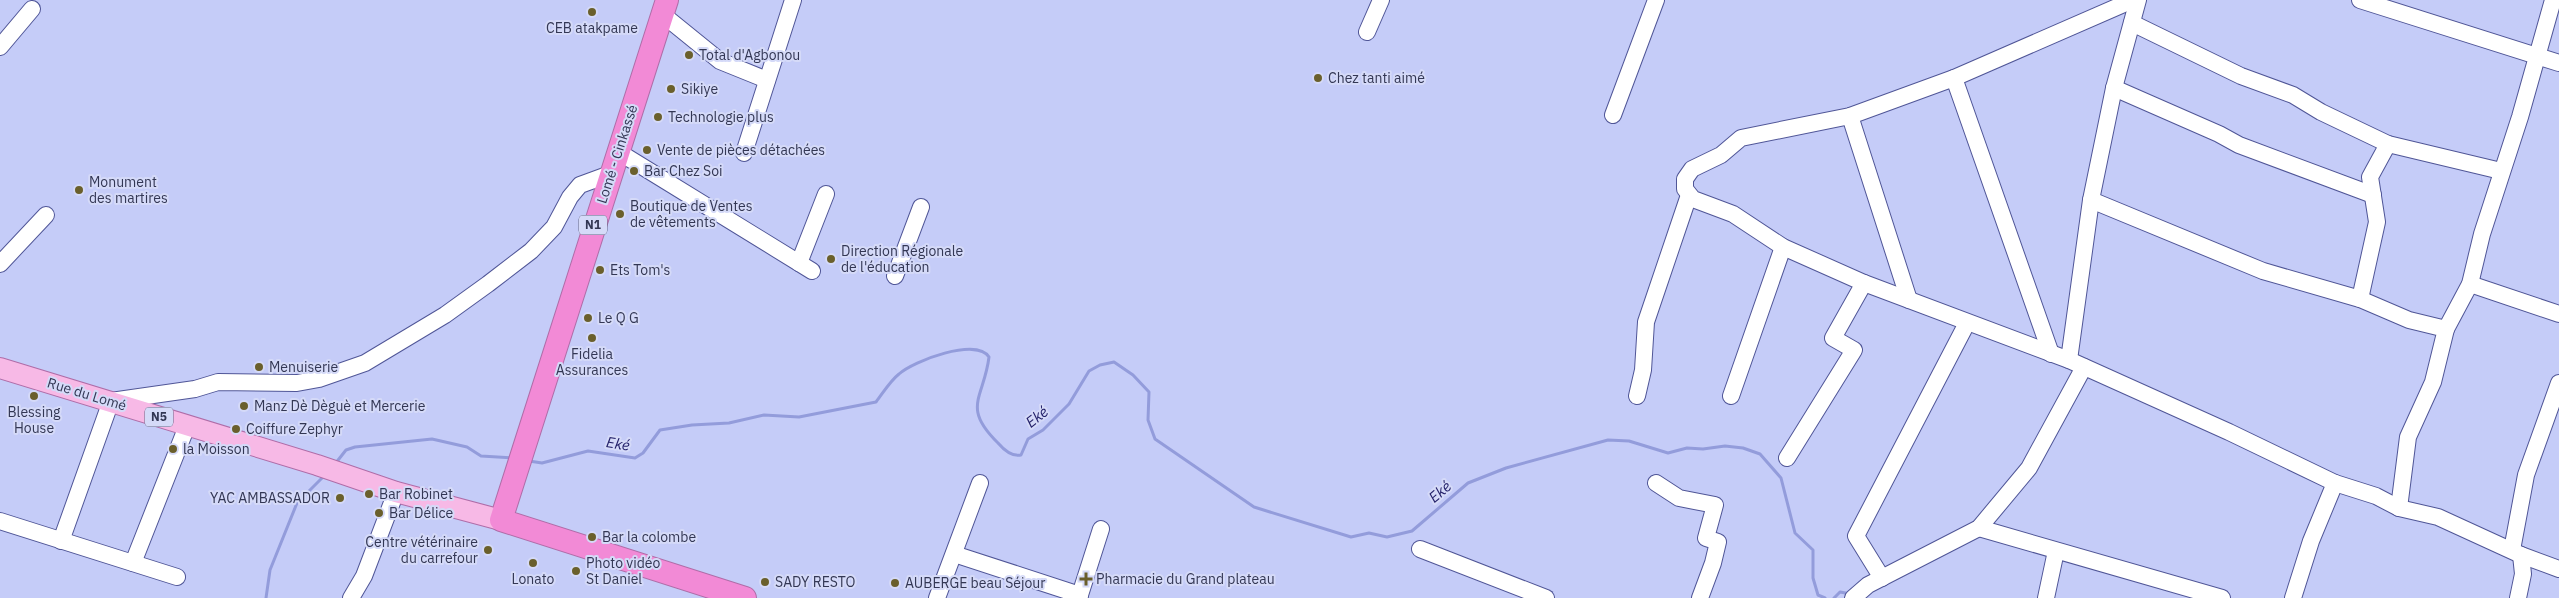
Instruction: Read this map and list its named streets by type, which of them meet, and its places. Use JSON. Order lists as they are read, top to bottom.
{
  "streets": {
    "highway": ["Lomé - Cinkassé", "N1"],
    "main road": ["Rue du Lomé", "N5"]
  },
  "crossings": [
    ["Lomé - Cinkassé", "N5"],
    ["Rue du Lomé", "N5"]
  ],
  "water": ["Eké"],
  "places": {
    "other": [
      "CEB atakpame",
      "Total d'Agbonou",
      "Chez tanti aimé",
      "Sikiye",
      "Technologie plus",
      "Vente de pièces détachées",
      "Bar Chez Soi",
      "Monument des martires",
      "Boutique de Ventes de vêtements",
      "Direction Régionale de l'éducation",
      "Ets Tom's",
      "Le Q G",
      "Fidelia Assurances",
      "Menuiserie",
      "Blessing House",
      "Manz Dè Dèguè et Mercerie",
      "Coiffure Zephyr",
      "la Moisson",
      "Bar Robinet",
      "YAC AMBASSADOR",
      "Bar Délice",
      "Bar la colombe",
      "Centre vétérinaire du carrefour",
      "Lonato",
      "Photo vidéo St Daniel",
      "SADY RESTO",
      "AUBERGE beau Séjour"
    ],
    "health": ["Pharmacie du Grand plateau"]
  }
}
